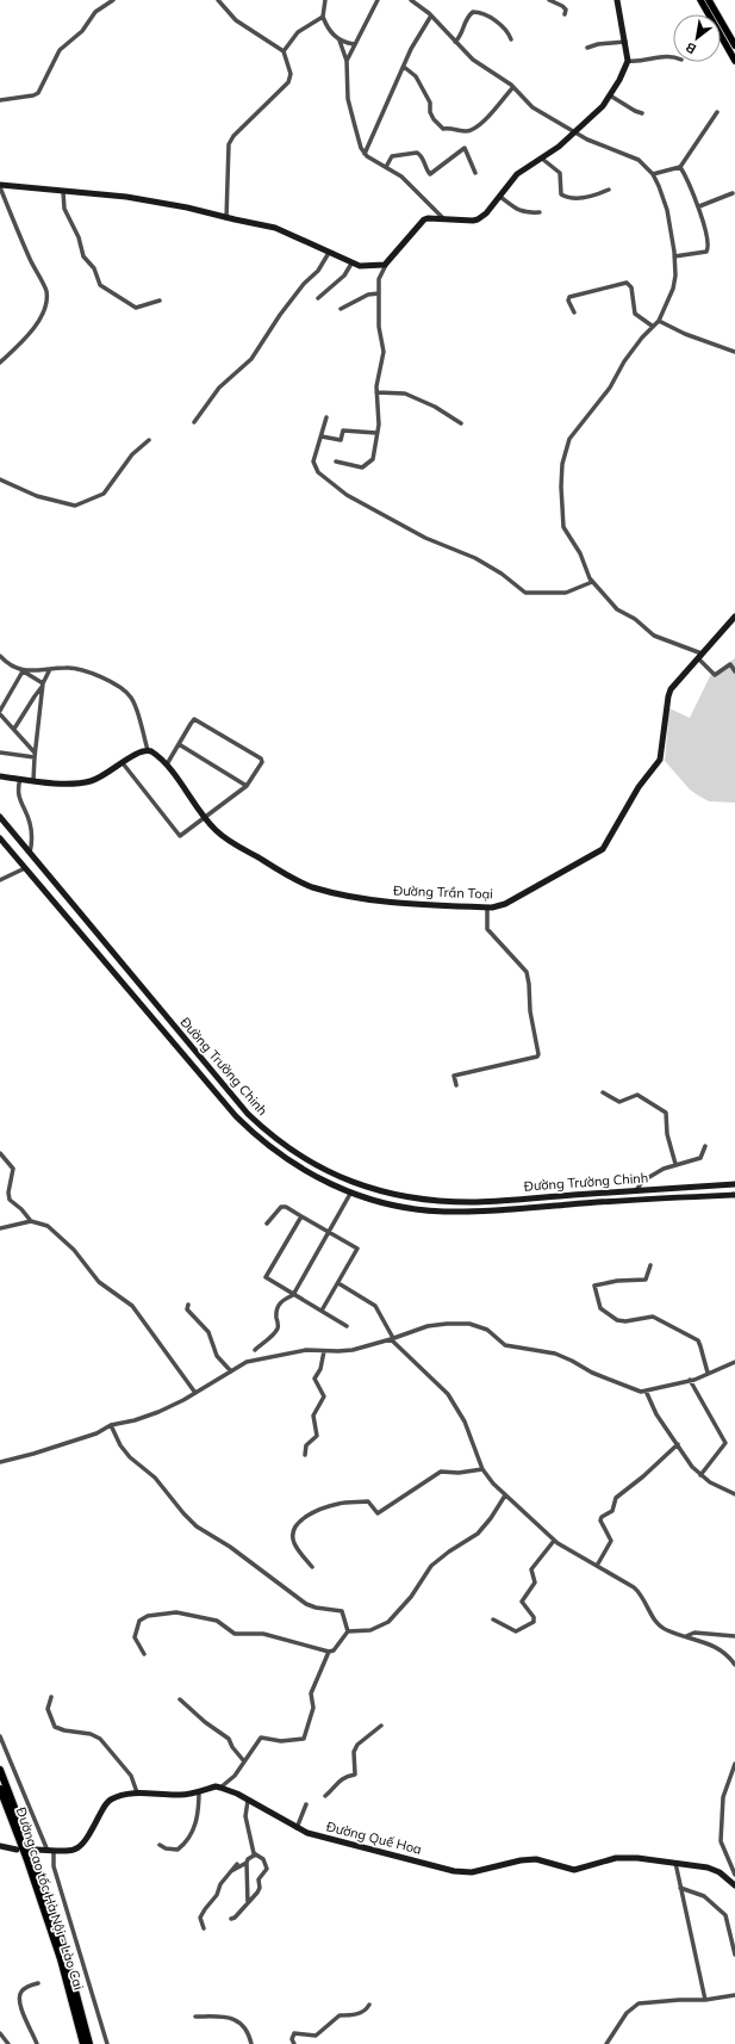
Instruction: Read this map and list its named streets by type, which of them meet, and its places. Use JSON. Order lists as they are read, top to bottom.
{
  "streets": {
    "highway": ["Đường cao tốc Hà Nội - Lào Cai"],
    "street": ["Đường Trần Toại", "Đường Trường Chinh", "Đường Quế Hoa"]
  },
  "north": "bottom left"
}
